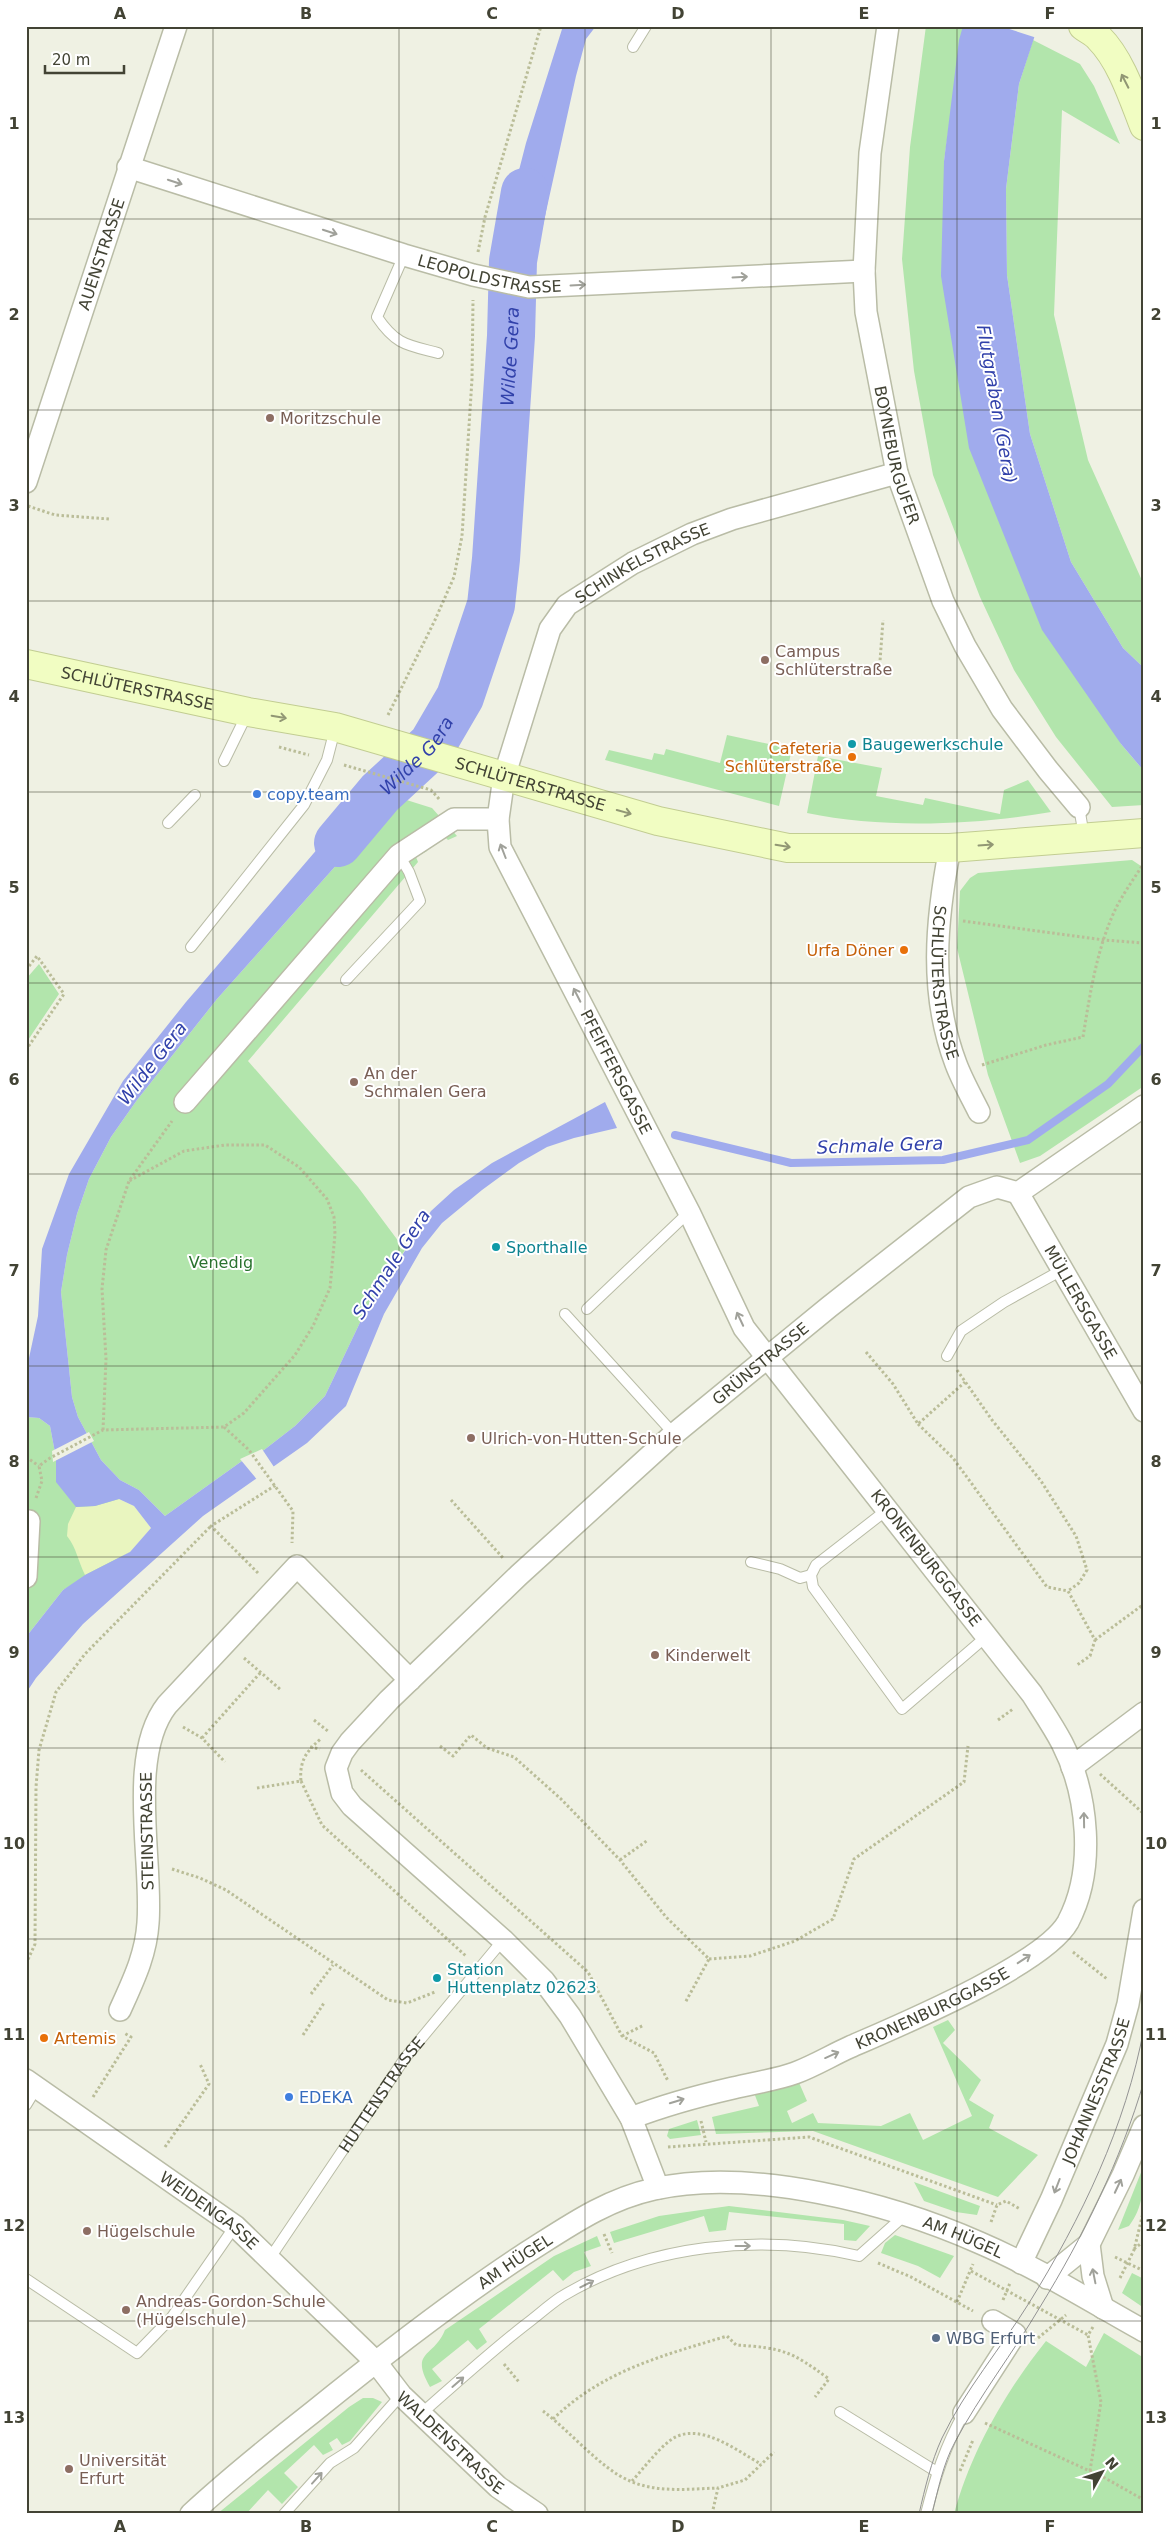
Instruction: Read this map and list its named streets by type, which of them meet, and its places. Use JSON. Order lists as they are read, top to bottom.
{
  "streets": {
    "main road": ["SCHLÜTERSTRASSE"],
    "street": [
      "AUENSTRASSE",
      "LEOPOLDSTRASSE",
      "BOYNEBURGUFER",
      "SCHINKELSTRASSE",
      "PFEIFFERSGASSE",
      "MÜLLERSGASSE",
      "GRÜNSTRASSE",
      "KRONENBURGGASSE",
      "STEINSTRASSE",
      "JOHANNESSTRASSE",
      "WEIDENGASSE",
      "AM HÜGEL",
      "WALDENSTRASSE"
    ],
    "lane": ["HUTTENSTRASSE"]
  },
  "crossings": [
    ["AUENSTRASSE", "LEOPOLDSTRASSE"],
    ["LEOPOLDSTRASSE", "BOYNEBURGUFER"],
    ["BOYNEBURGUFER", "SCHINKELSTRASSE"],
    ["BOYNEBURGUFER", "SCHLÜTERSTRASSE"],
    ["SCHINKELSTRASSE", "SCHLÜTERSTRASSE"],
    ["SCHINKELSTRASSE", "PFEIFFERSGASSE"],
    ["SCHLÜTERSTRASSE", "PFEIFFERSGASSE"],
    ["PFEIFFERSGASSE", "GRÜNSTRASSE"],
    ["PFEIFFERSGASSE", "KRONENBURGGASSE"],
    ["MÜLLERSGASSE", "GRÜNSTRASSE"],
    ["GRÜNSTRASSE", "KRONENBURGGASSE"],
    ["JOHANNESSTRASSE", "AM HÜGEL"],
    ["HUTTENSTRASSE", "WEIDENGASSE"],
    ["WEIDENGASSE", "AM HÜGEL"],
    ["WEIDENGASSE", "WALDENSTRASSE"],
    ["AM HÜGEL", "WALDENSTRASSE"]
  ],
  "one_way": [
    "LEOPOLDSTRASSE",
    "SCHLÜTERSTRASSE",
    "PFEIFFERSGASSE",
    "KRONENBURGGASSE"
  ],
  "water": ["Wilde Gera", "Flutgraben (Gera)", "Schmale Gera"],
  "parks": ["Venedig"],
  "places": [
    "Moritzschule",
    "Campus Schlüterstraße",
    "Baugewerkschule",
    "Cafeteria Schlüterstraße",
    "copy.team",
    "Urfa Döner",
    "An der Schmalen Gera",
    "Sporthalle",
    "Ulrich-von-Hutten-Schule",
    "Kinderwelt",
    "Station Huttenplatz 02623",
    "Artemis",
    "EDEKA",
    "Hügelschule",
    "Andreas-Gordon-Schule (Hügelschule)",
    "WBG Erfurt",
    "Universität Erfurt"
  ],
  "scale_bar": "20 m",
  "north": "top right",
  "grid": {
    "columns": [
      "A",
      "B",
      "C",
      "D",
      "E",
      "F"
    ],
    "rows": [
      "1",
      "2",
      "3",
      "4",
      "5",
      "6",
      "7",
      "8",
      "9",
      "10",
      "11",
      "12",
      "13"
    ]
  }
}
